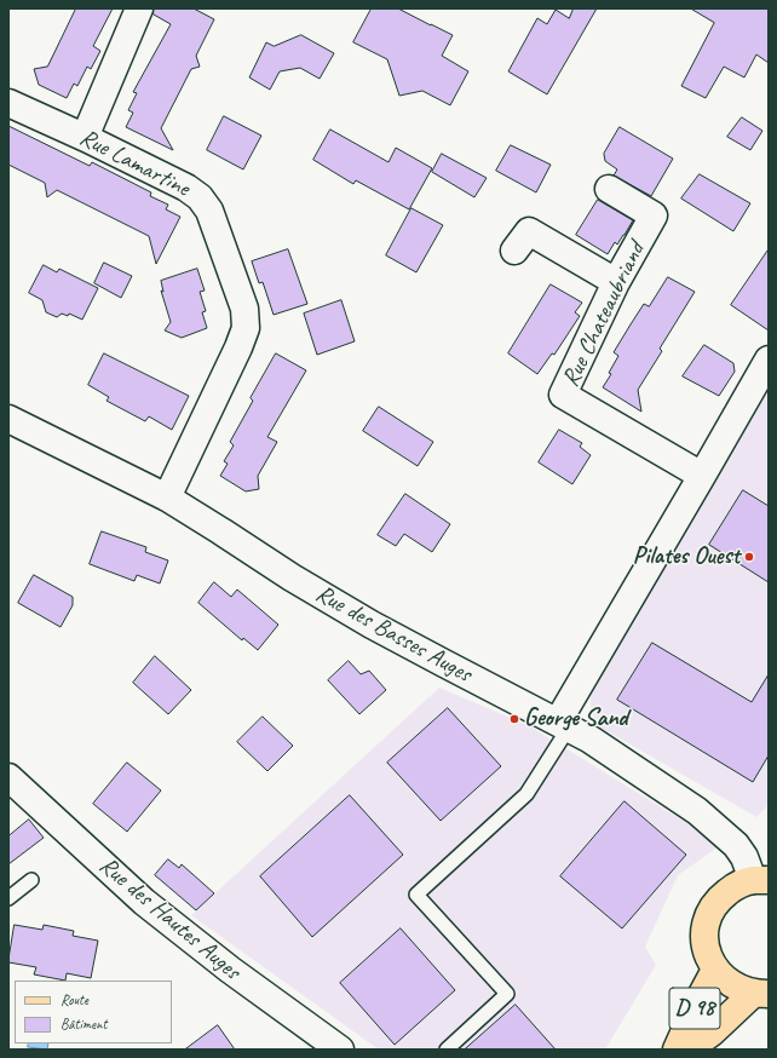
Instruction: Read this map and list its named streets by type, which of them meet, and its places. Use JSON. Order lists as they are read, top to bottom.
{
  "streets": {
    "main road": ["D 98"],
    "street": [
      "Rue Lamartine",
      "Rue Chateaubriand",
      "Rue des Basses Auges",
      "Rue des Hautes Auges"
    ]
  },
  "crossings": [
    ["Rue Lamartine", "Rue des Basses Auges"]
  ],
  "places": ["Pilates Ouest", "George Sand"],
  "legend": ["Route", "Bâtiment"]
}
